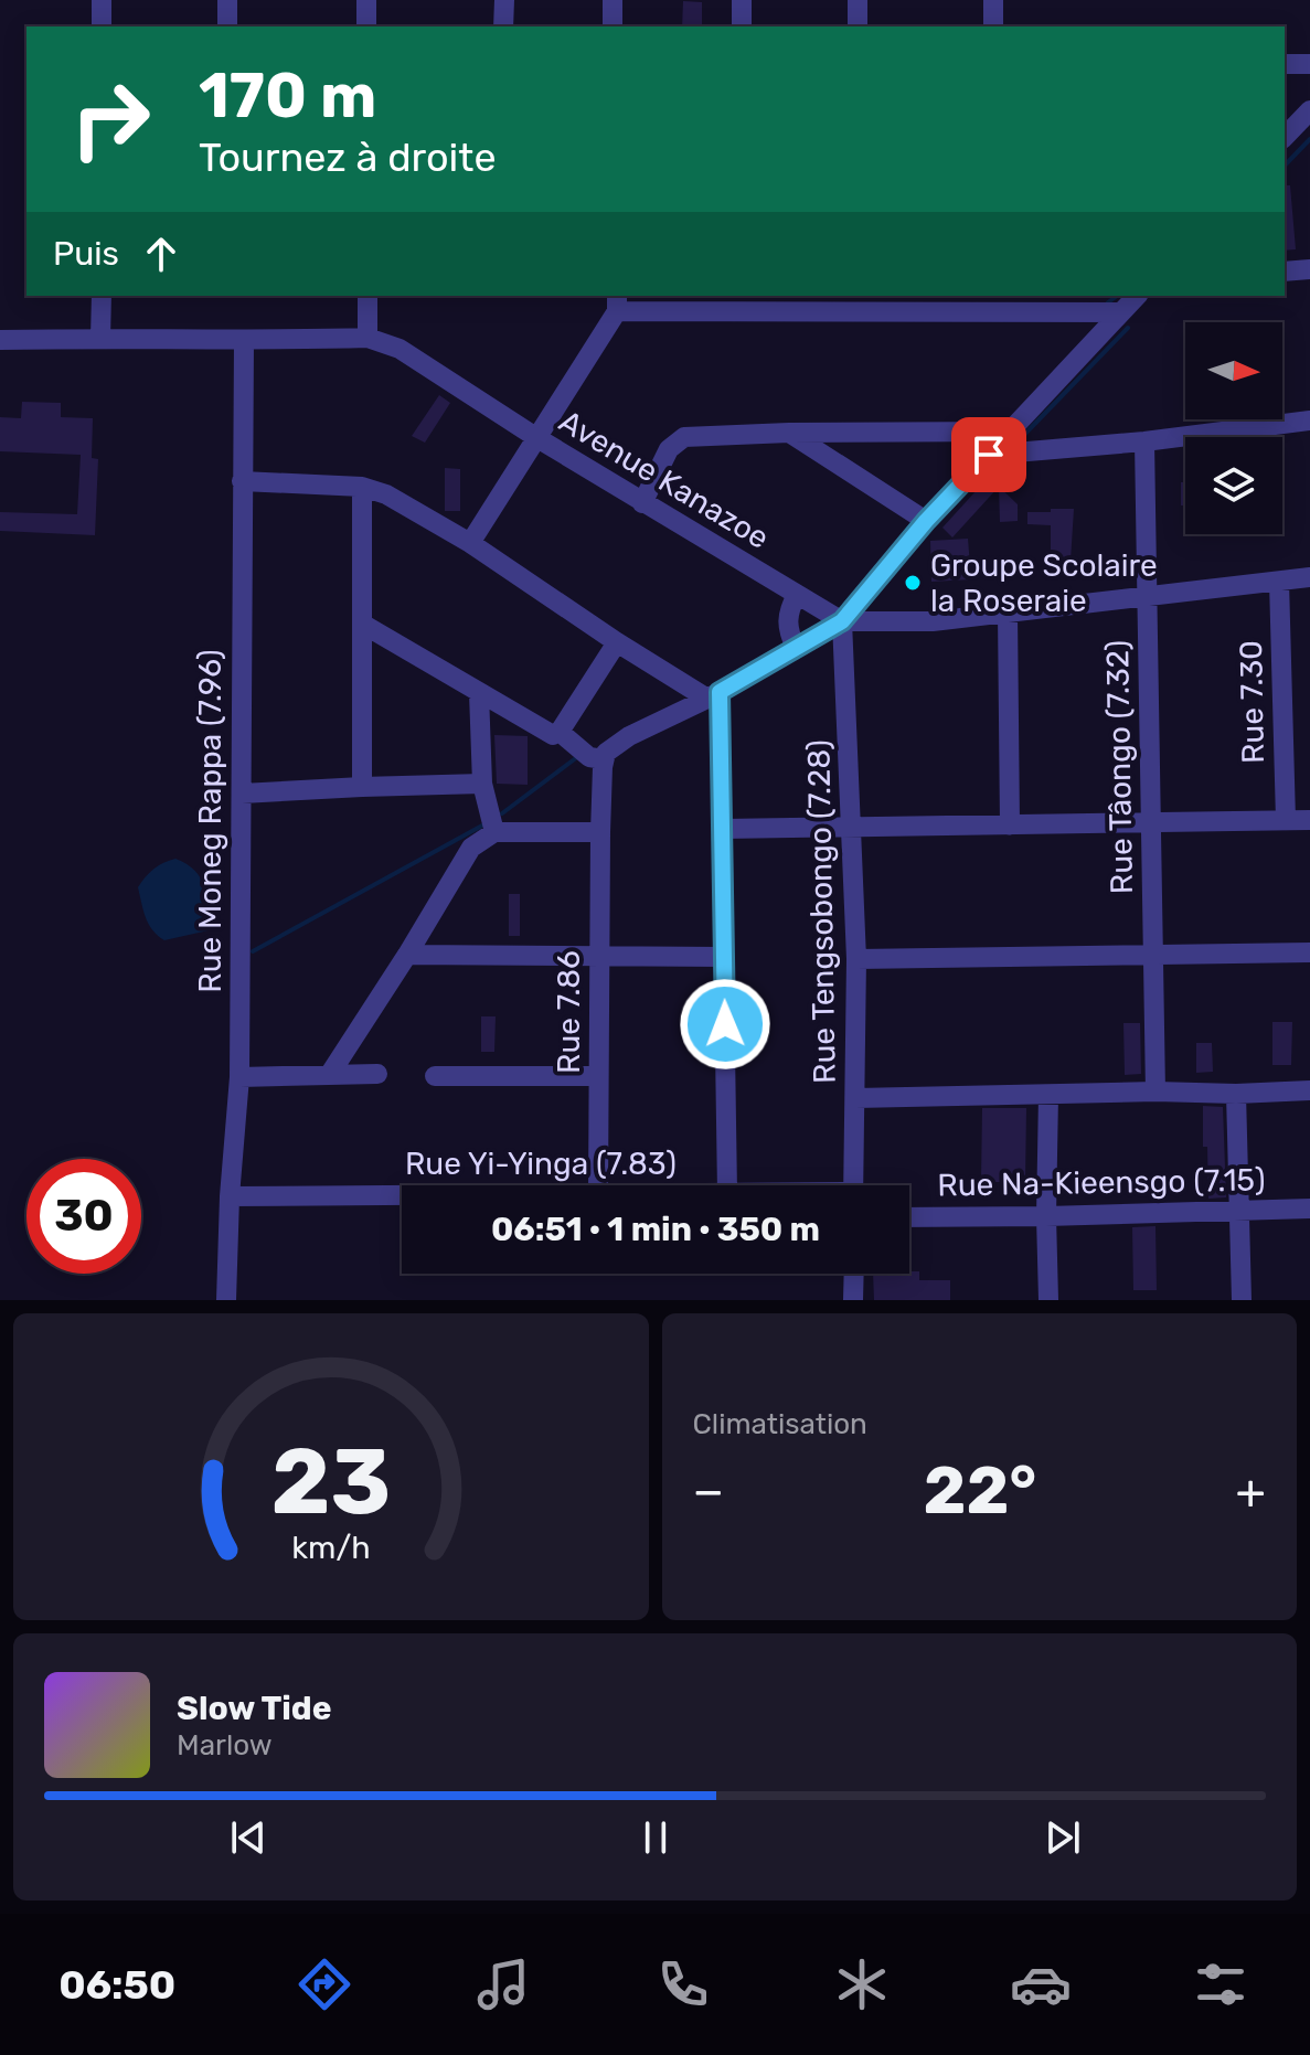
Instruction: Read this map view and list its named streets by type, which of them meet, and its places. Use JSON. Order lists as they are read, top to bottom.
{
  "streets": {
    "street": [
      "Avenue Kanazoe",
      "Rue 7.30",
      "Rue Tâongo (7.32)",
      "Rue Moneg Rappa (7.96)",
      "Rue Tengsobongo (7.28)",
      "Rue 7.86",
      "Rue Yi-Yinga (7.83)",
      "Rue Na-Kieensgo (7.15)"
    ]
  },
  "crossings": [
    ["Avenue Kanazoe", "Rue Moneg Rappa (7.96)"],
    ["Avenue Kanazoe", "Rue Tengsobongo (7.28)"],
    ["Rue Moneg Rappa (7.96)", "Rue Yi-Yinga (7.83)"]
  ],
  "places": ["Groupe Scolaire la Roseraie"],
  "north": "right",
  "page": {
    "turn": ["170 m", "Tournez à droite"],
    "then": "Puis",
    "limit": "30",
    "trip": "06:51 · 1 min · 350 m",
    "tile": "Climatisation",
    "heat": ["−", "22°", "+"],
    "song": ["Slow Tide", "Marlow"],
    "tabs": "06:50",
    "gauge": ["23", "km/h"]
  }
}
